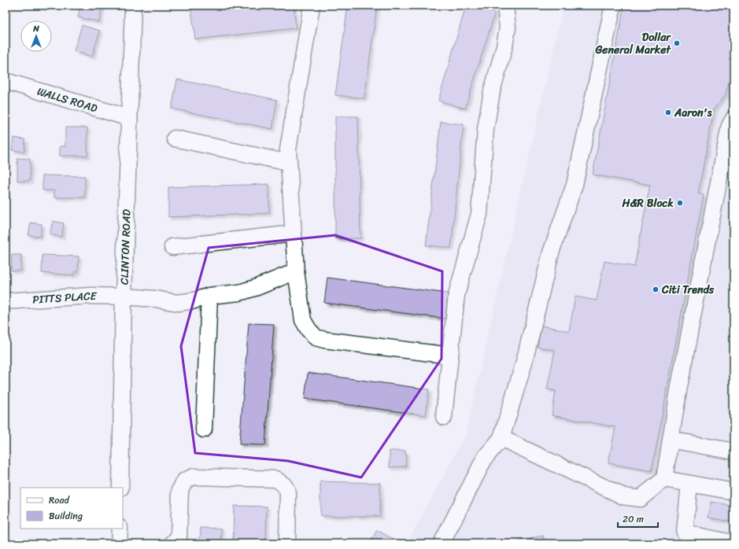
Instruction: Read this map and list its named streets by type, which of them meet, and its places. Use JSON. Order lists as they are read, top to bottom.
{
  "streets": {
    "street": ["WALLS ROAD", "CLINTON ROAD", "PITTS PLACE"]
  },
  "crossings": [
    ["WALLS ROAD", "CLINTON ROAD"],
    ["CLINTON ROAD", "PITTS PLACE"]
  ],
  "places": [
    "Dollar General Market",
    "Aaron's",
    "H&R Block",
    "Citi Trends"
  ],
  "legend": ["Road", "Building"],
  "scale_bar": "20 m",
  "north": "top"
}
